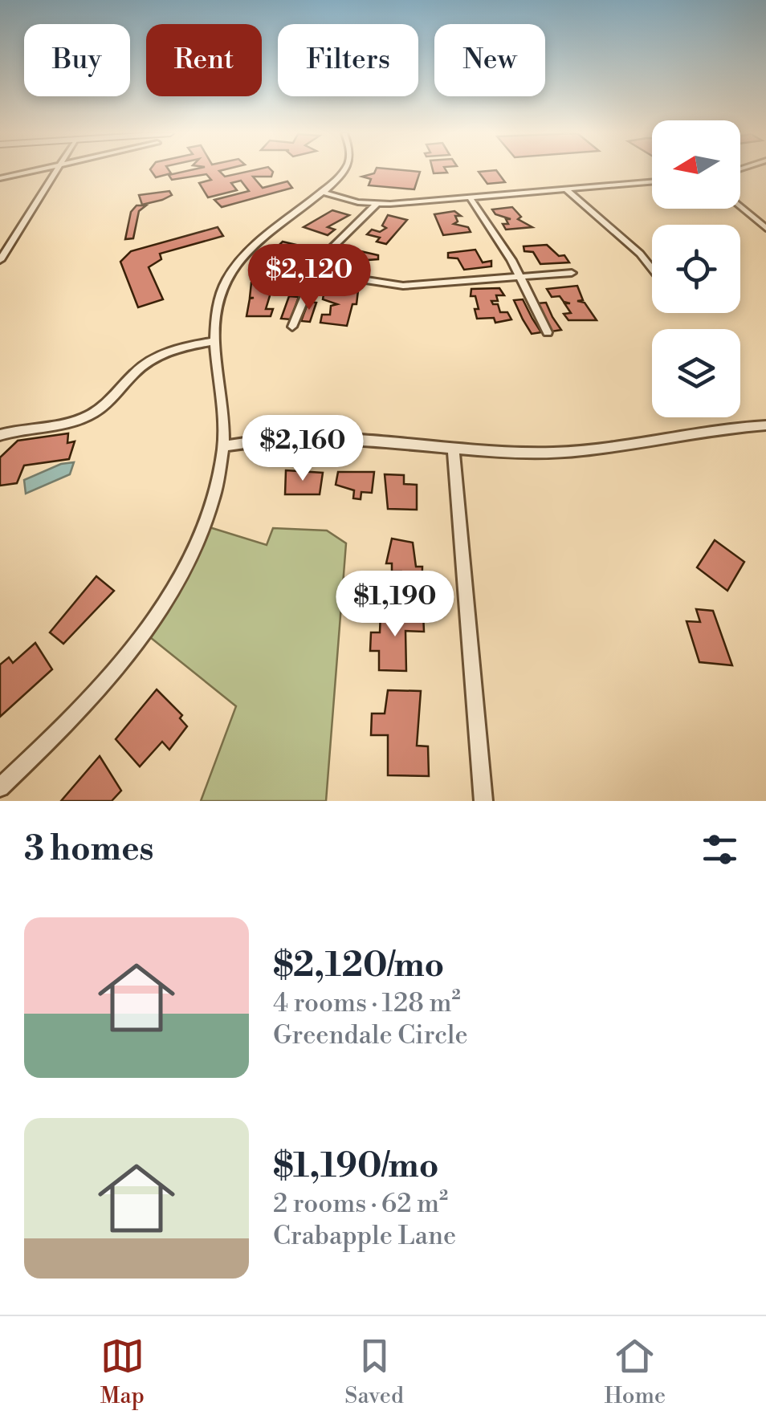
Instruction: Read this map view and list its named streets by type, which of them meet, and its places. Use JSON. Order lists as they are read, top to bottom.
{
  "north": "left",
  "page": {
    "chip": [
      "Buy",
      "Rent",
      "Filters",
      "New"
    ],
    "price": ["$2,120", "$2,160", "$1,190"],
    "heading": "3 homes",
    "list": [
      {
        "name": "$2,120/mo",
        "note": "4 rooms · 128 m² · Greendale Circle"
      },
      {
        "name": "$1,190/mo",
        "note": "2 rooms · 62 m² · Crabapple Lane"
      }
    ],
    "tabs": ["Map", "Saved", "Home"]
  }
}
